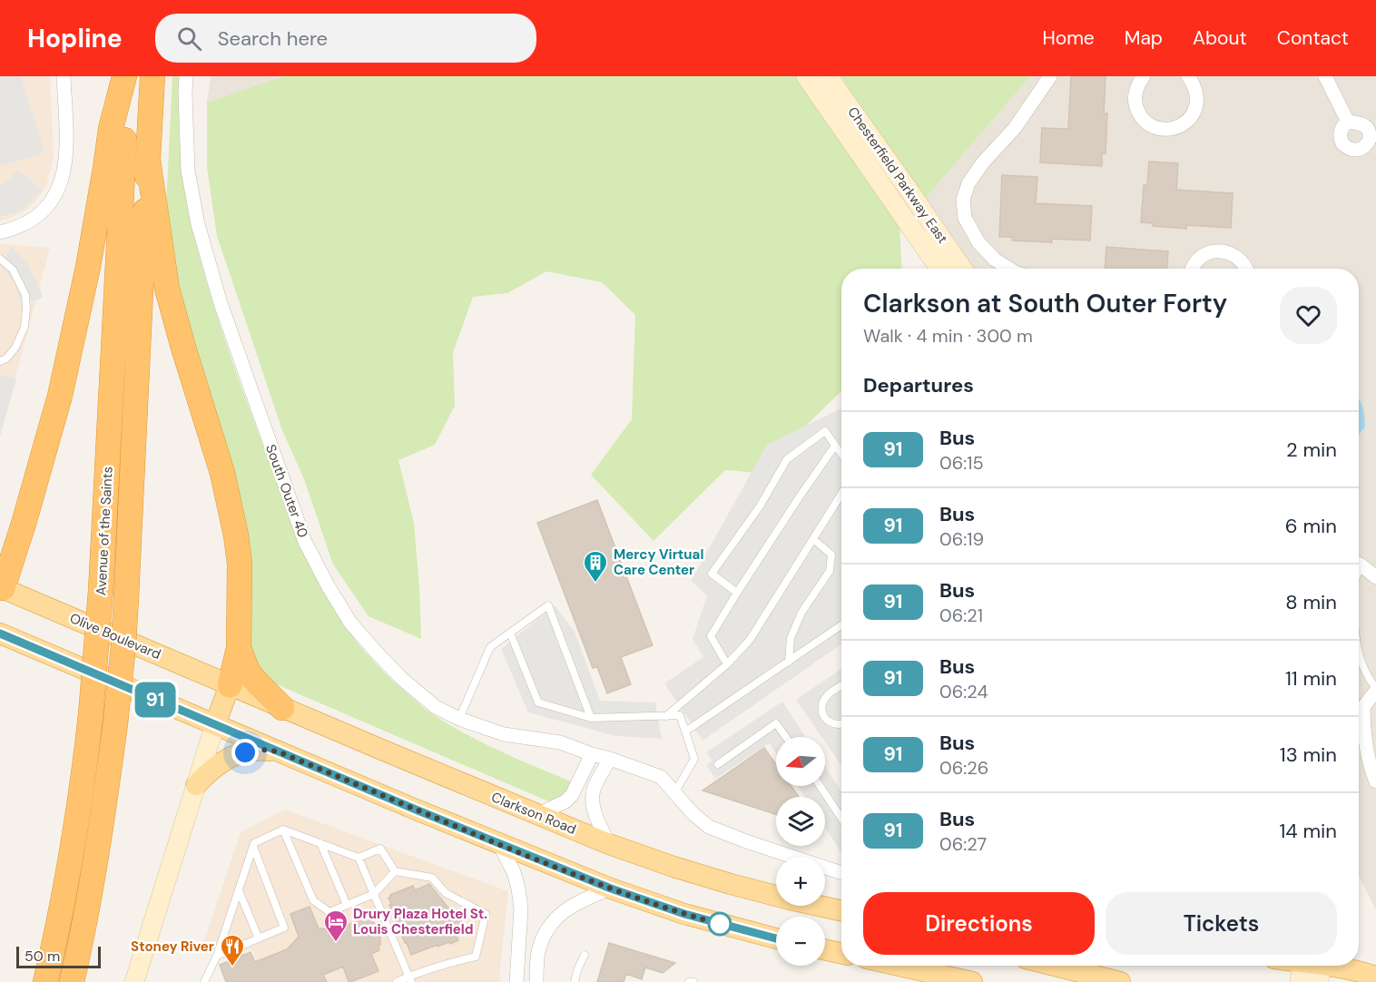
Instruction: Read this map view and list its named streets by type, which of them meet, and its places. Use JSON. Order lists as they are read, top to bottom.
{
  "streets": {
    "highway": ["Avenue of the Saints"],
    "main road": ["Olive Boulevard", "Clarkson Road"],
    "street": ["Chesterfield Parkway East", "South Outer 40"]
  },
  "crossings": [
    ["Olive Boulevard", "Clarkson Road"]
  ],
  "places": {
    "building": ["Mercy Virtual Care Center"],
    "hotel": ["Drury Plaza Hotel St. Louis Chesterfield"],
    "restaurant": ["Stoney River"]
  },
  "lines": ["bus line 91"],
  "scale_bar": "50 m",
  "north": "left",
  "page": {
    "header": "Hopline",
    "search": "Search here",
    "nav": [
      "Home",
      "Map",
      "About",
      "Contact"
    ],
    "on_map": "91",
    "heading": [
      ["Clarkson at South Outer Forty", "Walk · 4 min · 300 m"],
      "Departures"
    ],
    "list": [
      {
        "mark": "91",
        "name": "Bus",
        "note": "06:15",
        "value": "2 min"
      },
      {
        "mark": "91",
        "name": "Bus",
        "note": "06:19",
        "value": "6 min"
      },
      {
        "mark": "91",
        "name": "Bus",
        "note": "06:21",
        "value": "8 min"
      },
      {
        "mark": "91",
        "name": "Bus",
        "note": "06:24",
        "value": "11 min"
      },
      {
        "mark": "91",
        "name": "Bus",
        "note": "06:26",
        "value": "13 min"
      },
      {
        "mark": "91",
        "name": "Bus",
        "note": "06:27",
        "value": "14 min"
      }
    ],
    "map_buttons": ["+", "−"],
    "buttons": ["Directions", "Tickets"],
    "scale": "50 m"
  }
}
